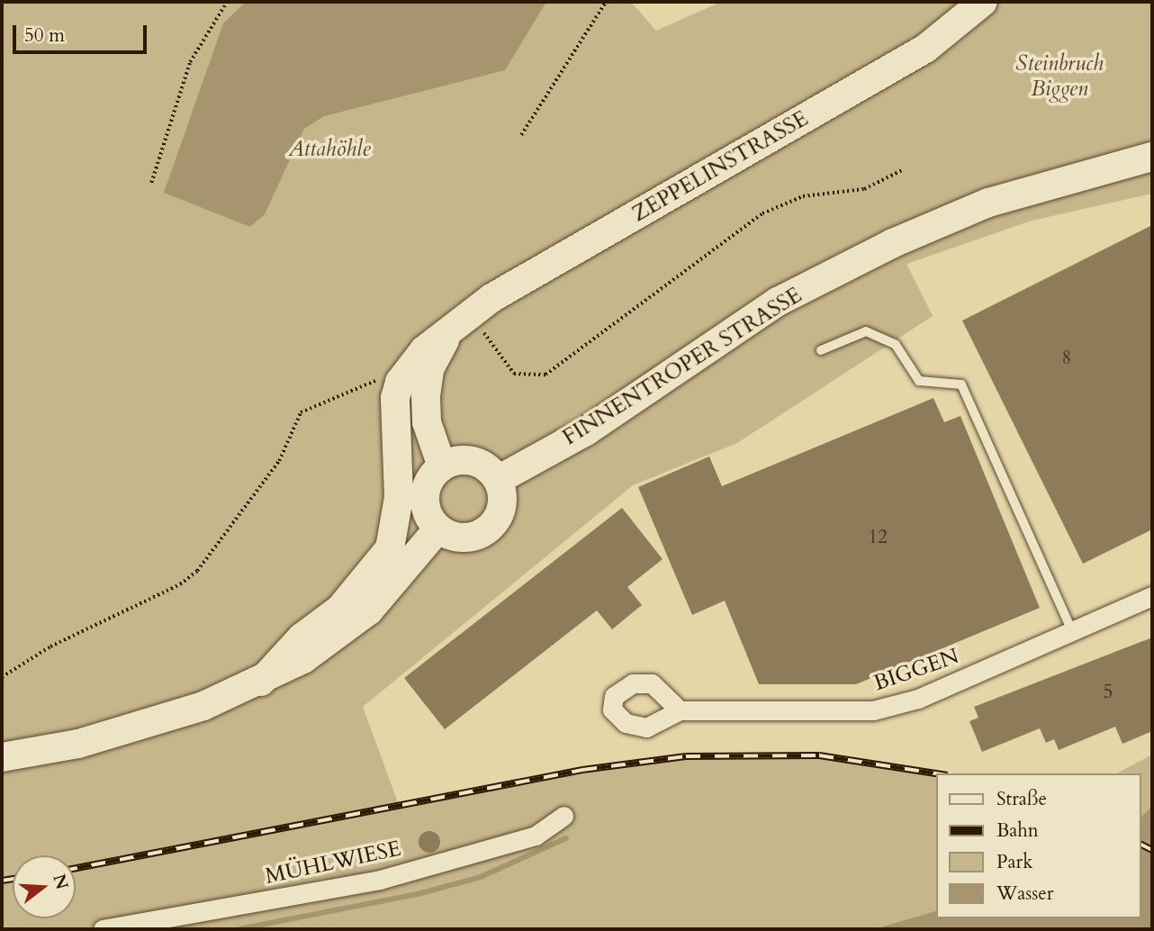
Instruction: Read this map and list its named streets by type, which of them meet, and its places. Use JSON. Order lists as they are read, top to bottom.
{
  "streets": {
    "main road": ["ZEPPELINSTRASSE", "FINNENTROPER STRASSE"],
    "street": ["BIGGEN", "MÜHLWIESE"]
  },
  "crossings": [
    ["ZEPPELINSTRASSE", "FINNENTROPER STRASSE"]
  ],
  "parks": ["Steinbruch Biggen", "Attahöhle"],
  "house_numbers": ["8", "12", "5"],
  "legend": [
    "Straße",
    "Bahn",
    "Park",
    "Wasser"
  ],
  "scale_bar": "50 m",
  "north": "right"
}
